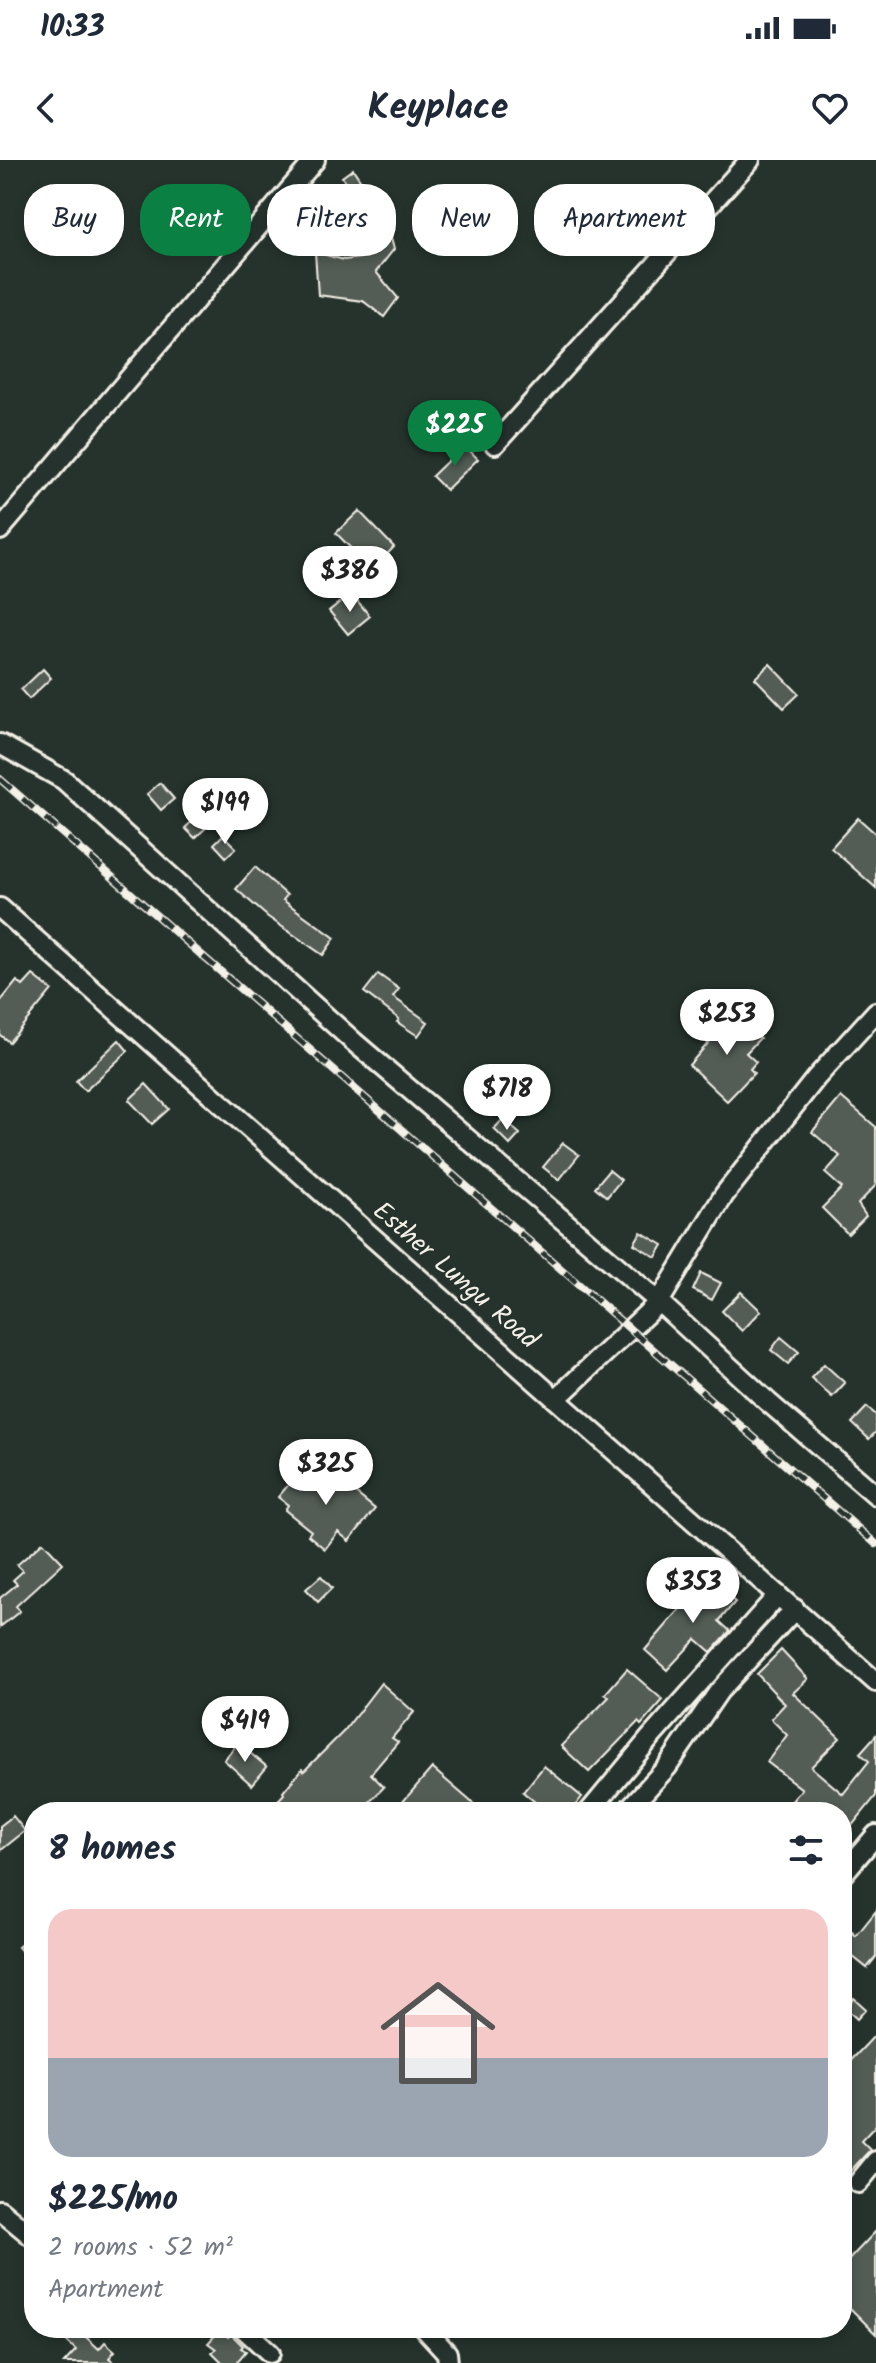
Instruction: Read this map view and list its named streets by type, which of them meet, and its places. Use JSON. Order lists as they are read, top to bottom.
{
  "streets": {
    "street": ["Esther Lungu Road"]
  },
  "page": {
    "status": "10:33",
    "header": "Keyplace",
    "chip": [
      "Buy",
      "Rent",
      "Filters",
      "New",
      "Apartment"
    ],
    "price": [
      "$225",
      "$386",
      "$199",
      "$253",
      "$718",
      "$325",
      "$353",
      "$419"
    ],
    "heading": "8 homes",
    "list": [
      {
        "name": "$225/mo",
        "note": "2 rooms · 52 m² · Apartment"
      }
    ]
  }
}
